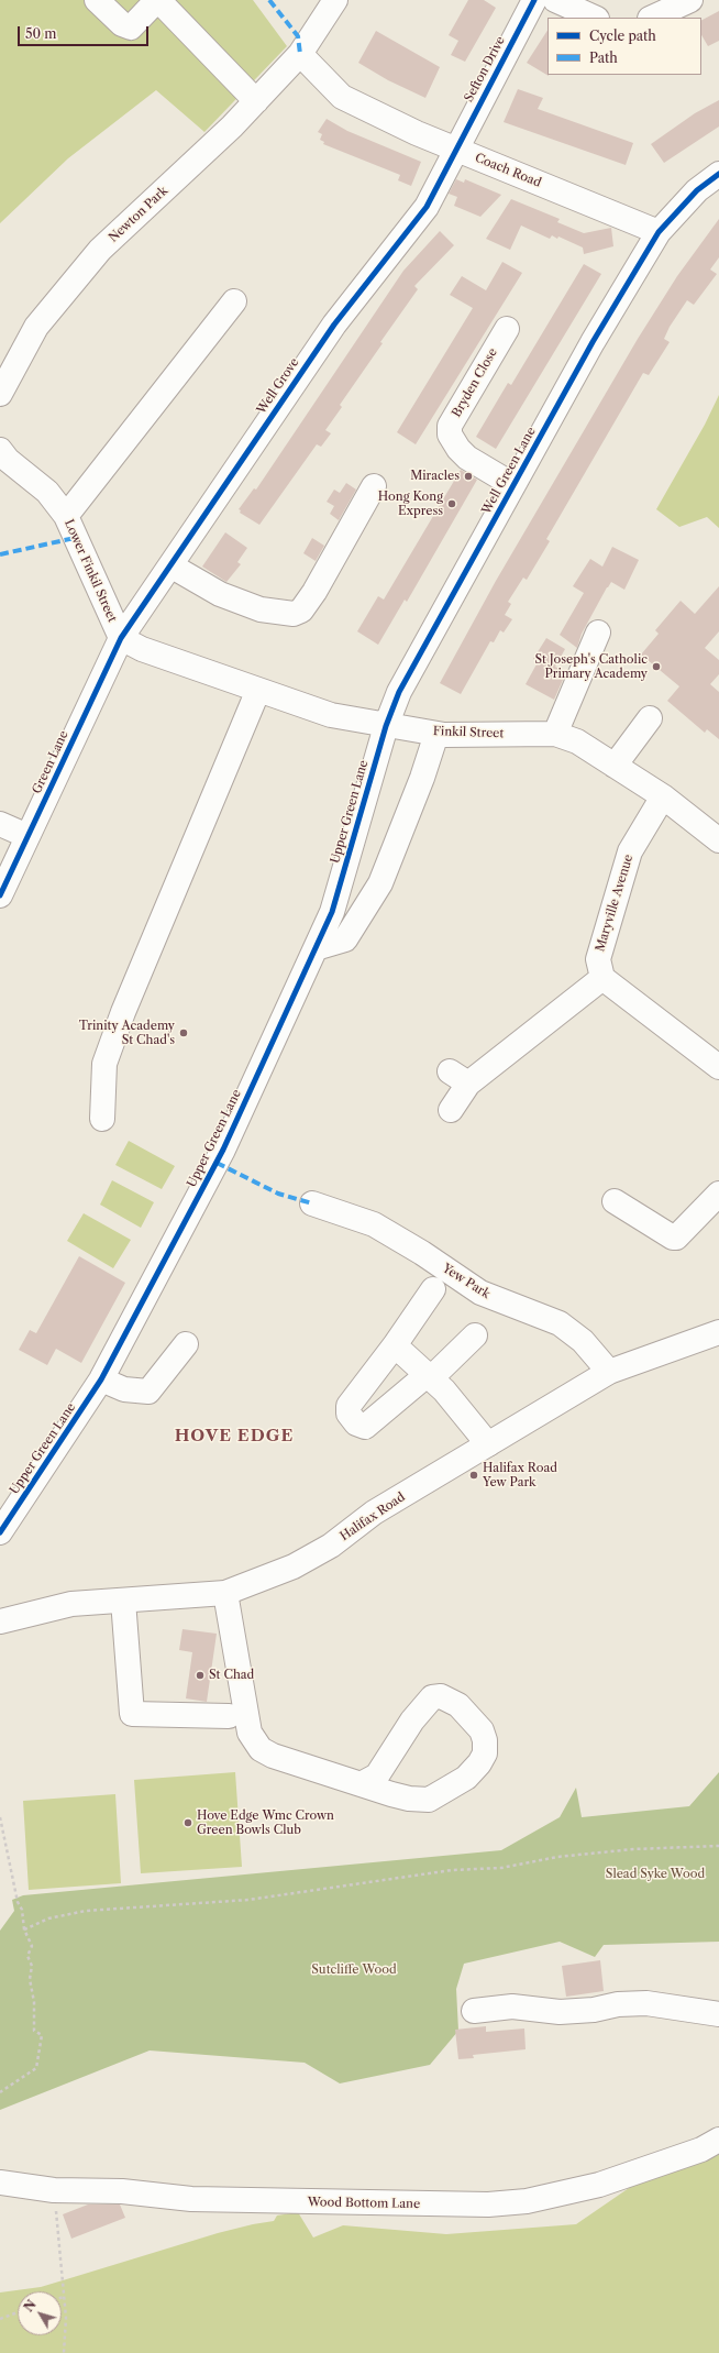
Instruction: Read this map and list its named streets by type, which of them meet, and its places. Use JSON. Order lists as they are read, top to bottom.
{
  "streets": {
    "street": [
      "Sefton Drive",
      "Coach Road",
      "Newton Park",
      "Bryden Close",
      "Well Grove",
      "Well Green Lane",
      "Lower Finkil Street",
      "Finkil Street",
      "Green Lane",
      "Upper Green Lane",
      "Maryville Avenue",
      "Yew Park",
      "Halifax Road",
      "Wood Bottom Lane"
    ]
  },
  "crossings": [
    ["Sefton Drive", "Coach Road"],
    ["Sefton Drive", "Well Grove"],
    ["Coach Road", "Newton Park"],
    ["Coach Road", "Well Grove"],
    ["Coach Road", "Well Green Lane"],
    ["Bryden Close", "Well Green Lane"],
    ["Well Grove", "Lower Finkil Street"],
    ["Well Grove", "Finkil Street"],
    ["Well Grove", "Green Lane"],
    ["Well Green Lane", "Finkil Street"],
    ["Well Green Lane", "Upper Green Lane"],
    ["Lower Finkil Street", "Finkil Street"],
    ["Lower Finkil Street", "Green Lane"],
    ["Finkil Street", "Green Lane"],
    ["Finkil Street", "Upper Green Lane"],
    ["Finkil Street", "Maryville Avenue"],
    ["Yew Park", "Halifax Road"]
  ],
  "districts": ["HOVE EDGE"],
  "parks": ["Slead Syke Wood", "Sutcliffe Wood"],
  "places": [
    "Miracles",
    "Hong Kong Express",
    "St Joseph's Catholic Primary Academy",
    "Trinity Academy St Chad's",
    "Halifax Road Yew Park",
    "St Chad",
    "Hove Edge Wmc Crown Green Bowls Club"
  ],
  "legend": ["Cycle path", "Path"],
  "scale_bar": "50 m",
  "north": "top left"
}
